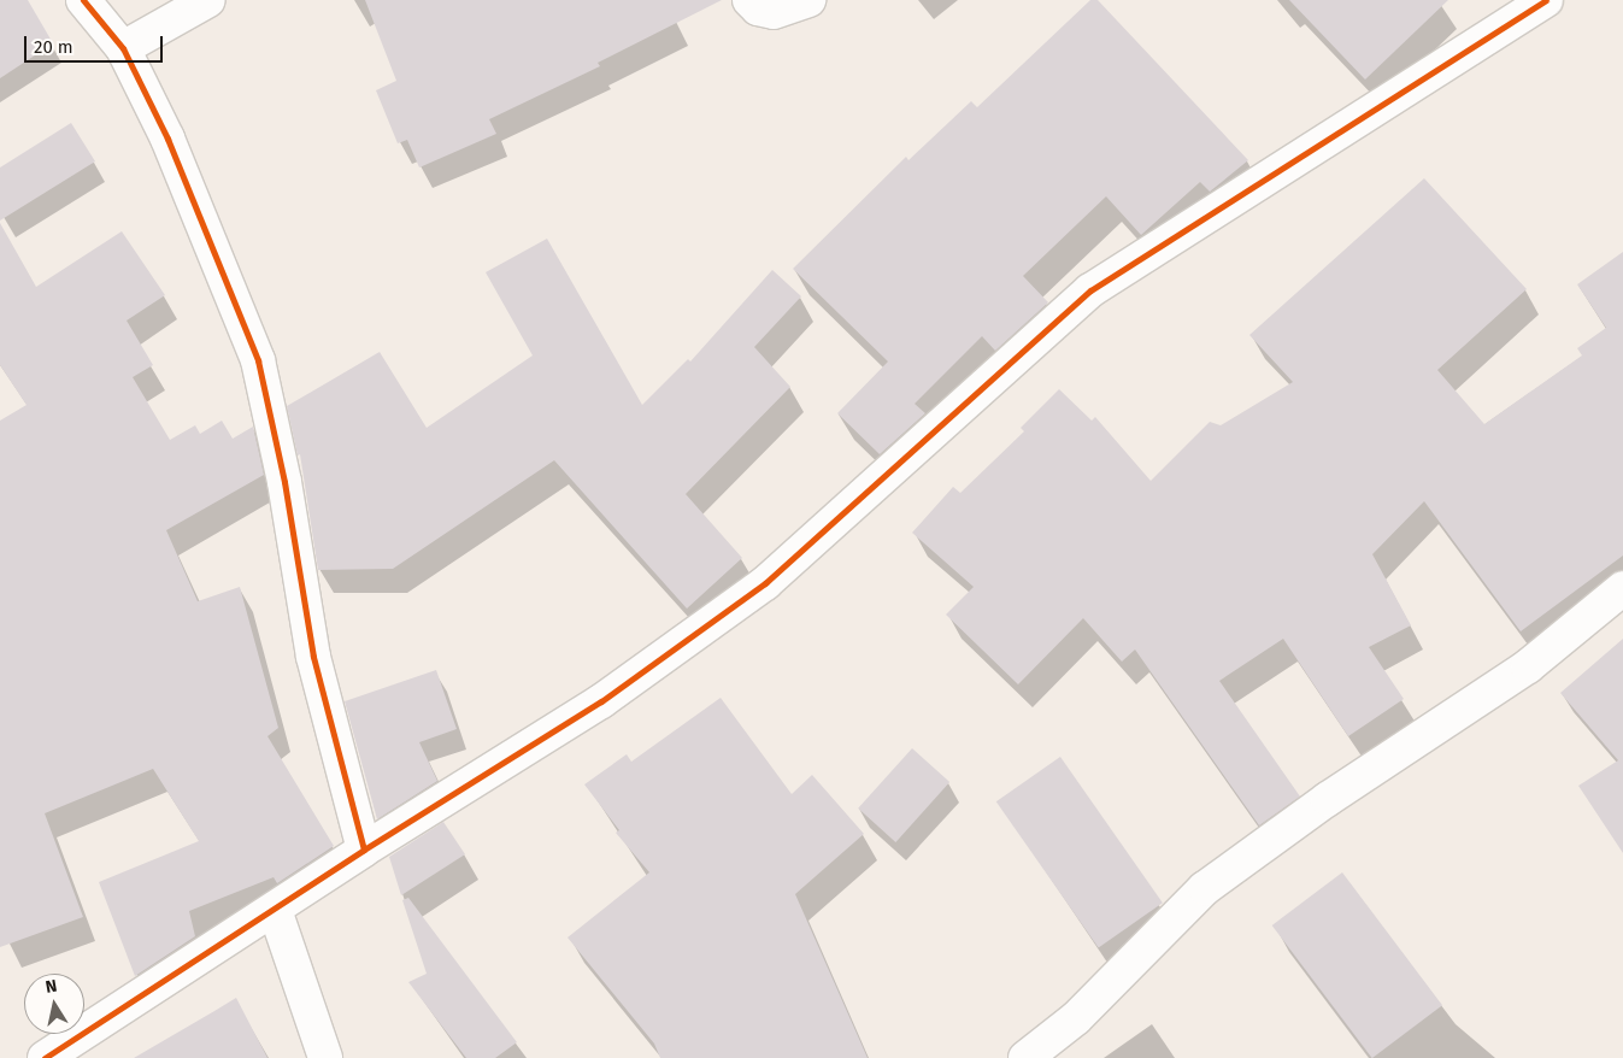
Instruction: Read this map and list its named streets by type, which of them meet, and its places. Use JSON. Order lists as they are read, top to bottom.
{
  "scale_bar": "20 m",
  "north": "top"
}
